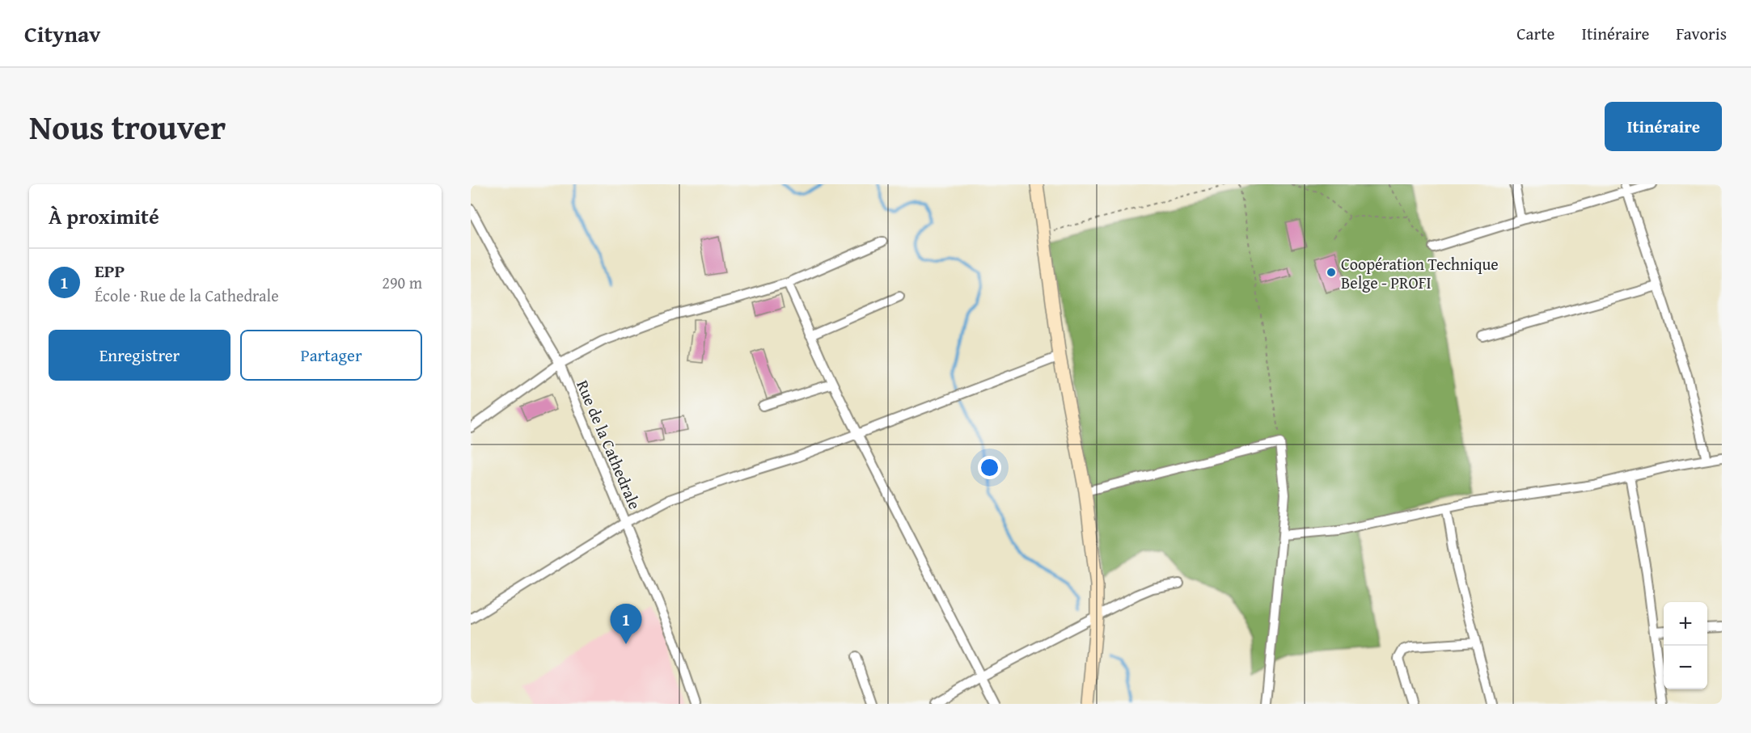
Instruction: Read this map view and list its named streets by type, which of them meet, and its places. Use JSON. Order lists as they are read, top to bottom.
{
  "streets": {
    "street": ["Rue de la Cathedrale"]
  },
  "places": ["Coopération Technique Belge - PROFI"],
  "page": {
    "header": "Citynav",
    "nav": ["Carte", "Itinéraire", "Favoris"],
    "title": "Nous trouver",
    "buttons": [
      "Itinéraire",
      ["Enregistrer", "Partager"]
    ],
    "heading": "À proximité",
    "list": [
      {
        "mark": "1",
        "name": "EPP",
        "note": "École · Rue de la Cathedrale",
        "value": "290 m"
      }
    ],
    "map_buttons": ["+", "−"],
    "pins": "1"
  }
}
